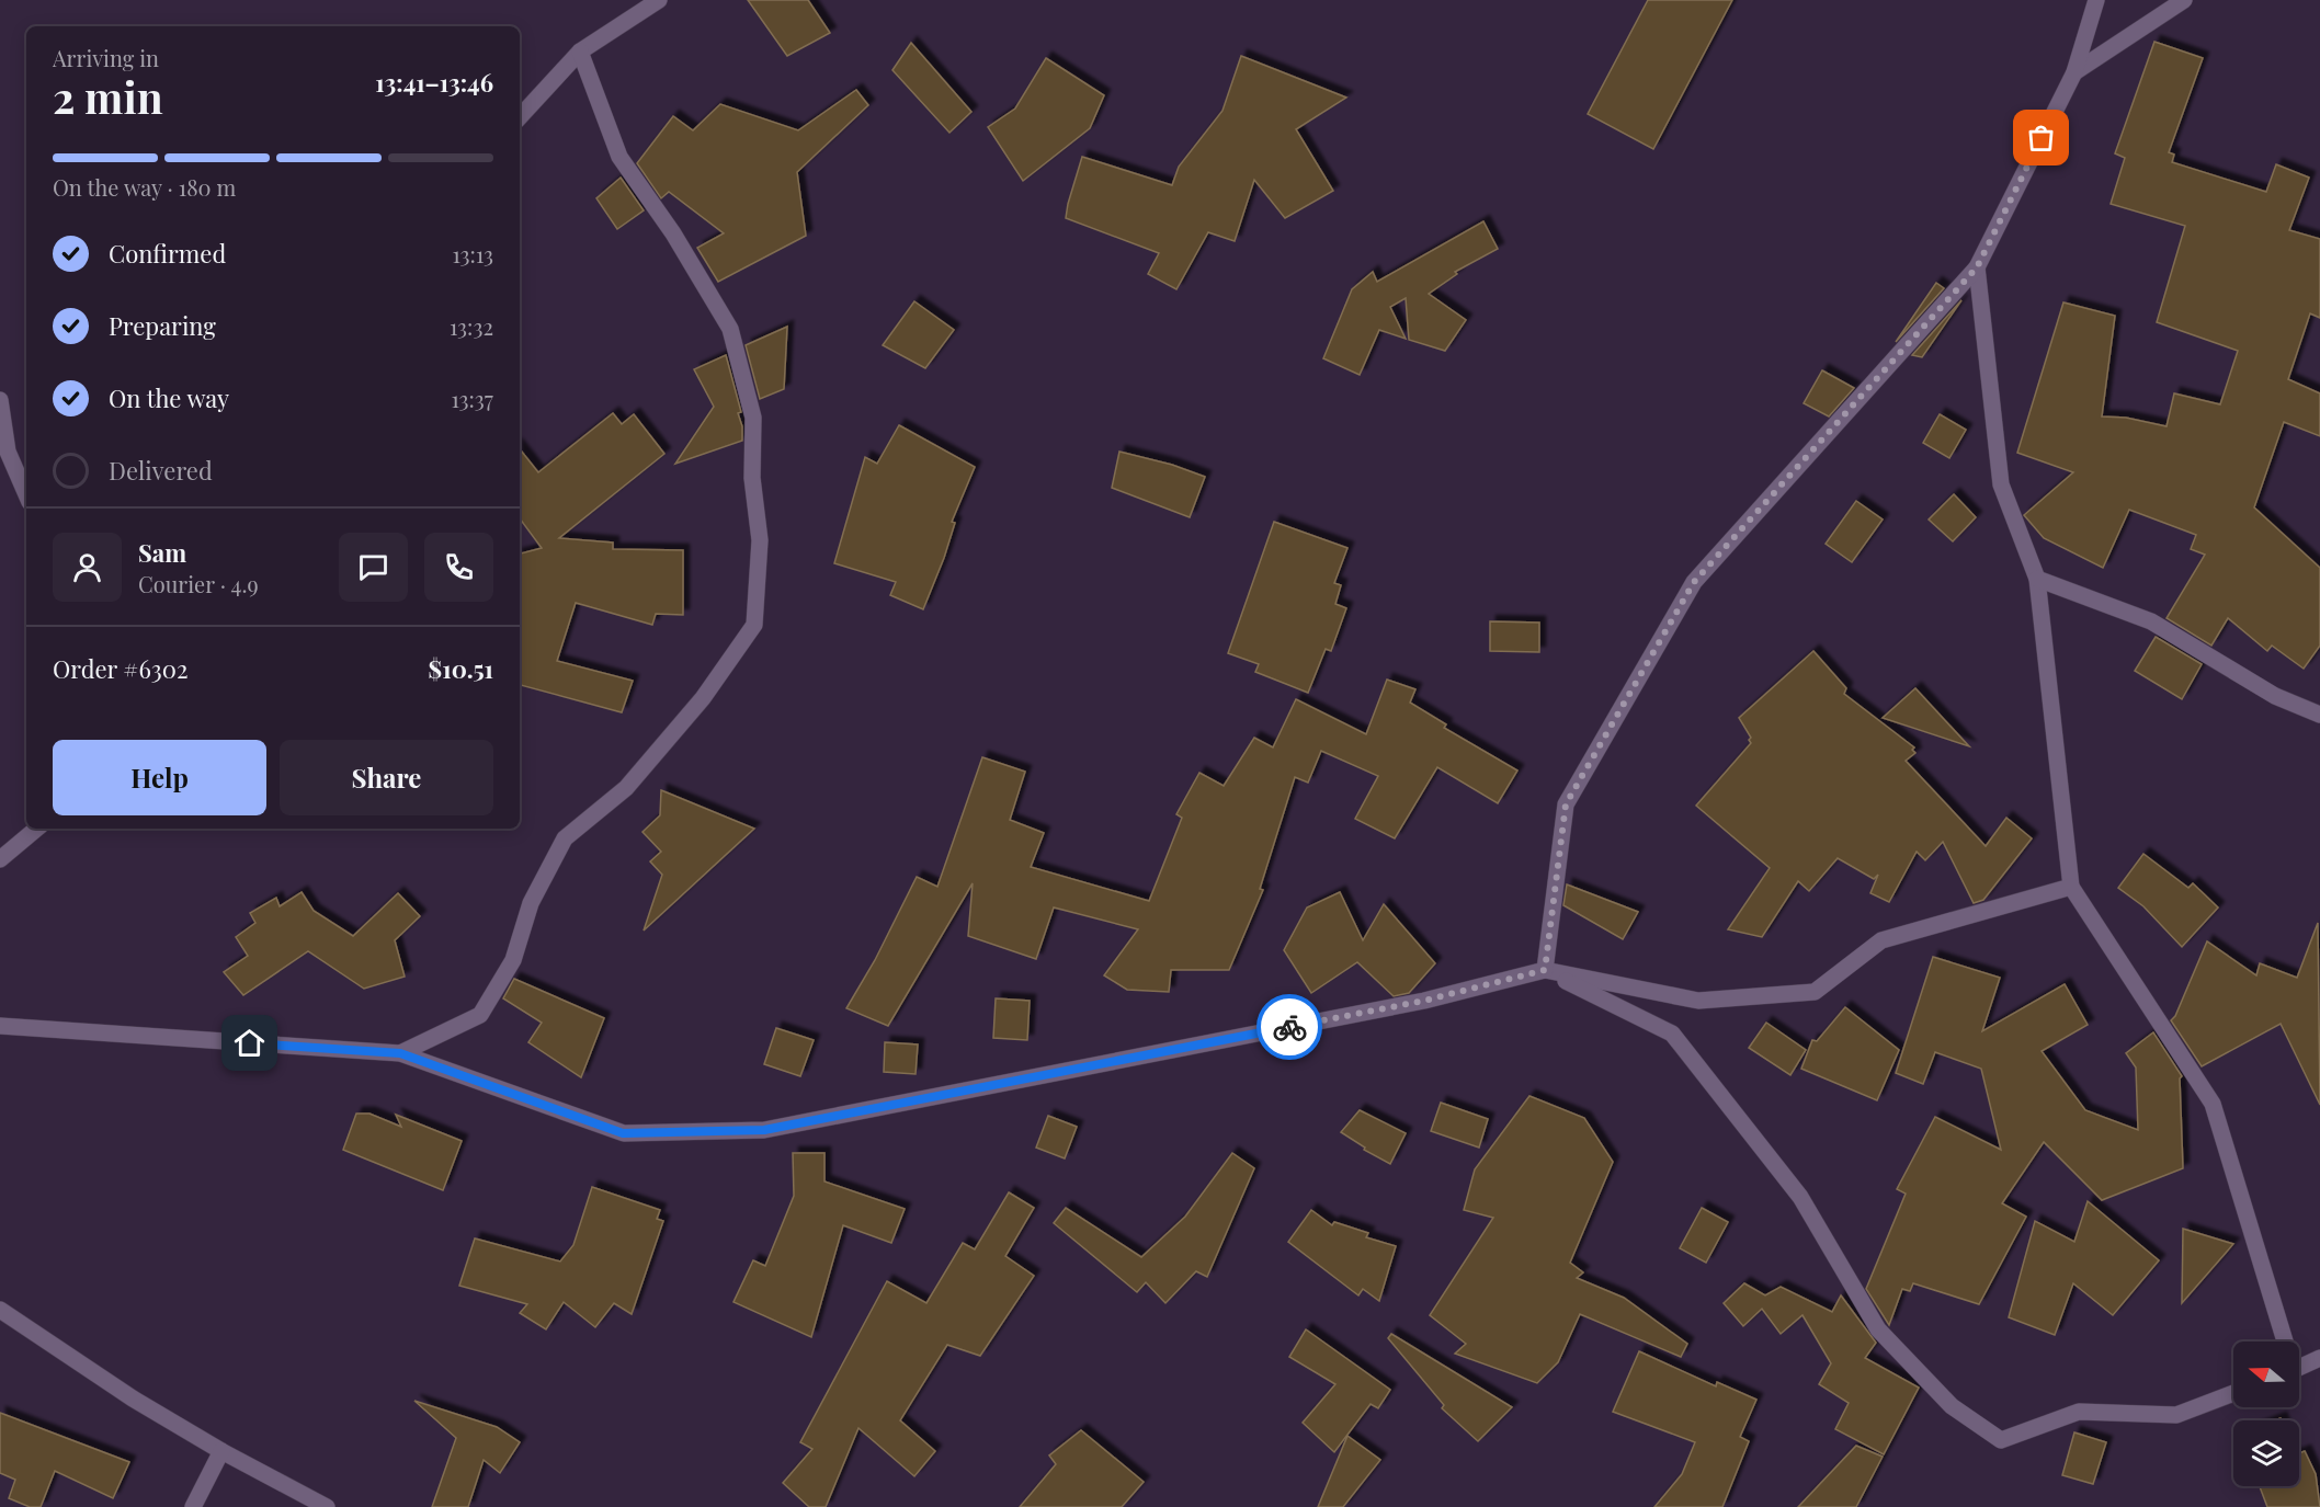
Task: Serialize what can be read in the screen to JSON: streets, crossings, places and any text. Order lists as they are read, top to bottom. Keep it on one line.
{"north":"left","page":{"heading":["2 min","Arriving in","13:41–13:46"],"panel":["Sam","Courier · 4.9","Order #6302","$10.51"],"bar":"On the way · 180 m","list":[["Confirmed","13:13"],["Preparing","13:32"],["On the way","13:37"],"Delivered"],"buttons":["Help","Share"]}}
